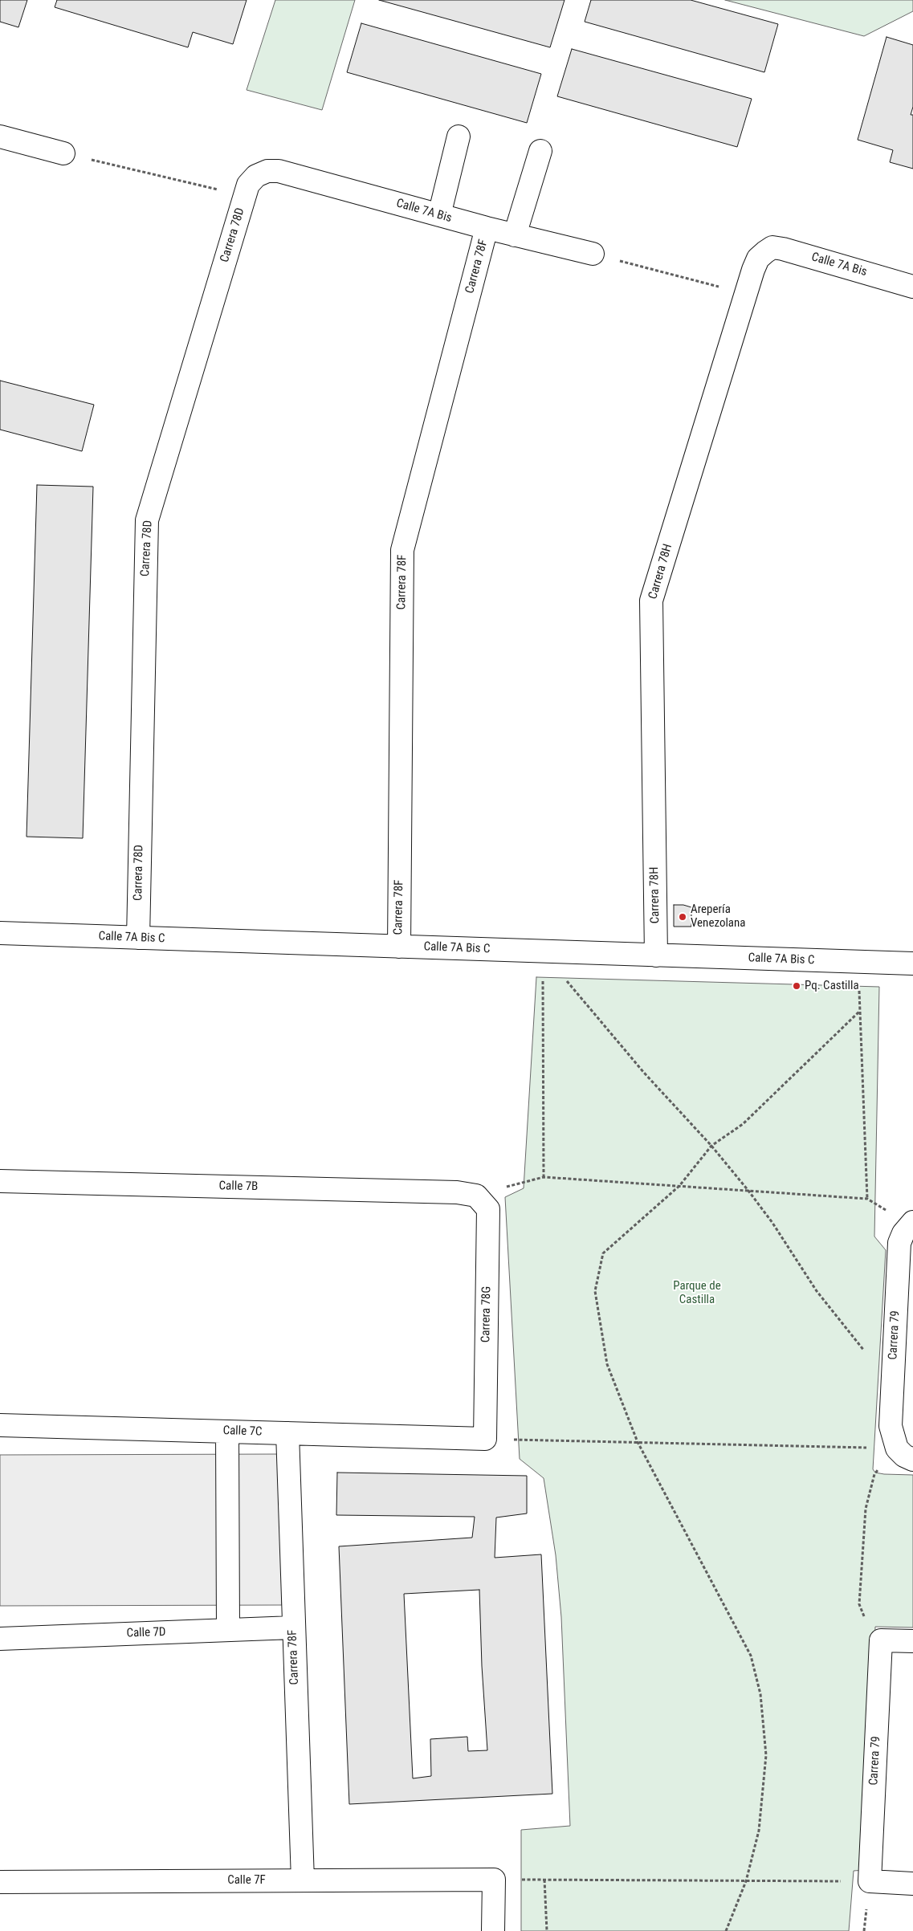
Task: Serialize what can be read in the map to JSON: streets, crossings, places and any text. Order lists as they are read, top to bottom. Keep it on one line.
{"streets":{"street":["Calle 7A Bis","Carrera 78D","Carrera 78F","Carrera 78H","Calle 7A Bis C","Calle 7B","Carrera 78G","Carrera 79","Calle 7C","Calle 7D","Calle 7F"]},"crossings":[["Calle 7A Bis","Carrera 78D"],["Calle 7A Bis","Carrera 78F"],["Calle 7A Bis","Carrera 78H"],["Carrera 78D","Calle 7A Bis C"],["Carrera 78F","Calle 7A Bis C"],["Carrera 78F","Calle 7C"],["Carrera 78F","Calle 7D"],["Carrera 78F","Calle 7F"],["Carrera 78H","Calle 7A Bis C"],["Calle 7B","Carrera 78G"],["Carrera 78G","Calle 7C"]],"parks":["Parque de Castilla"],"places":["Arepería Venezolana","Pq. Castilla"]}
